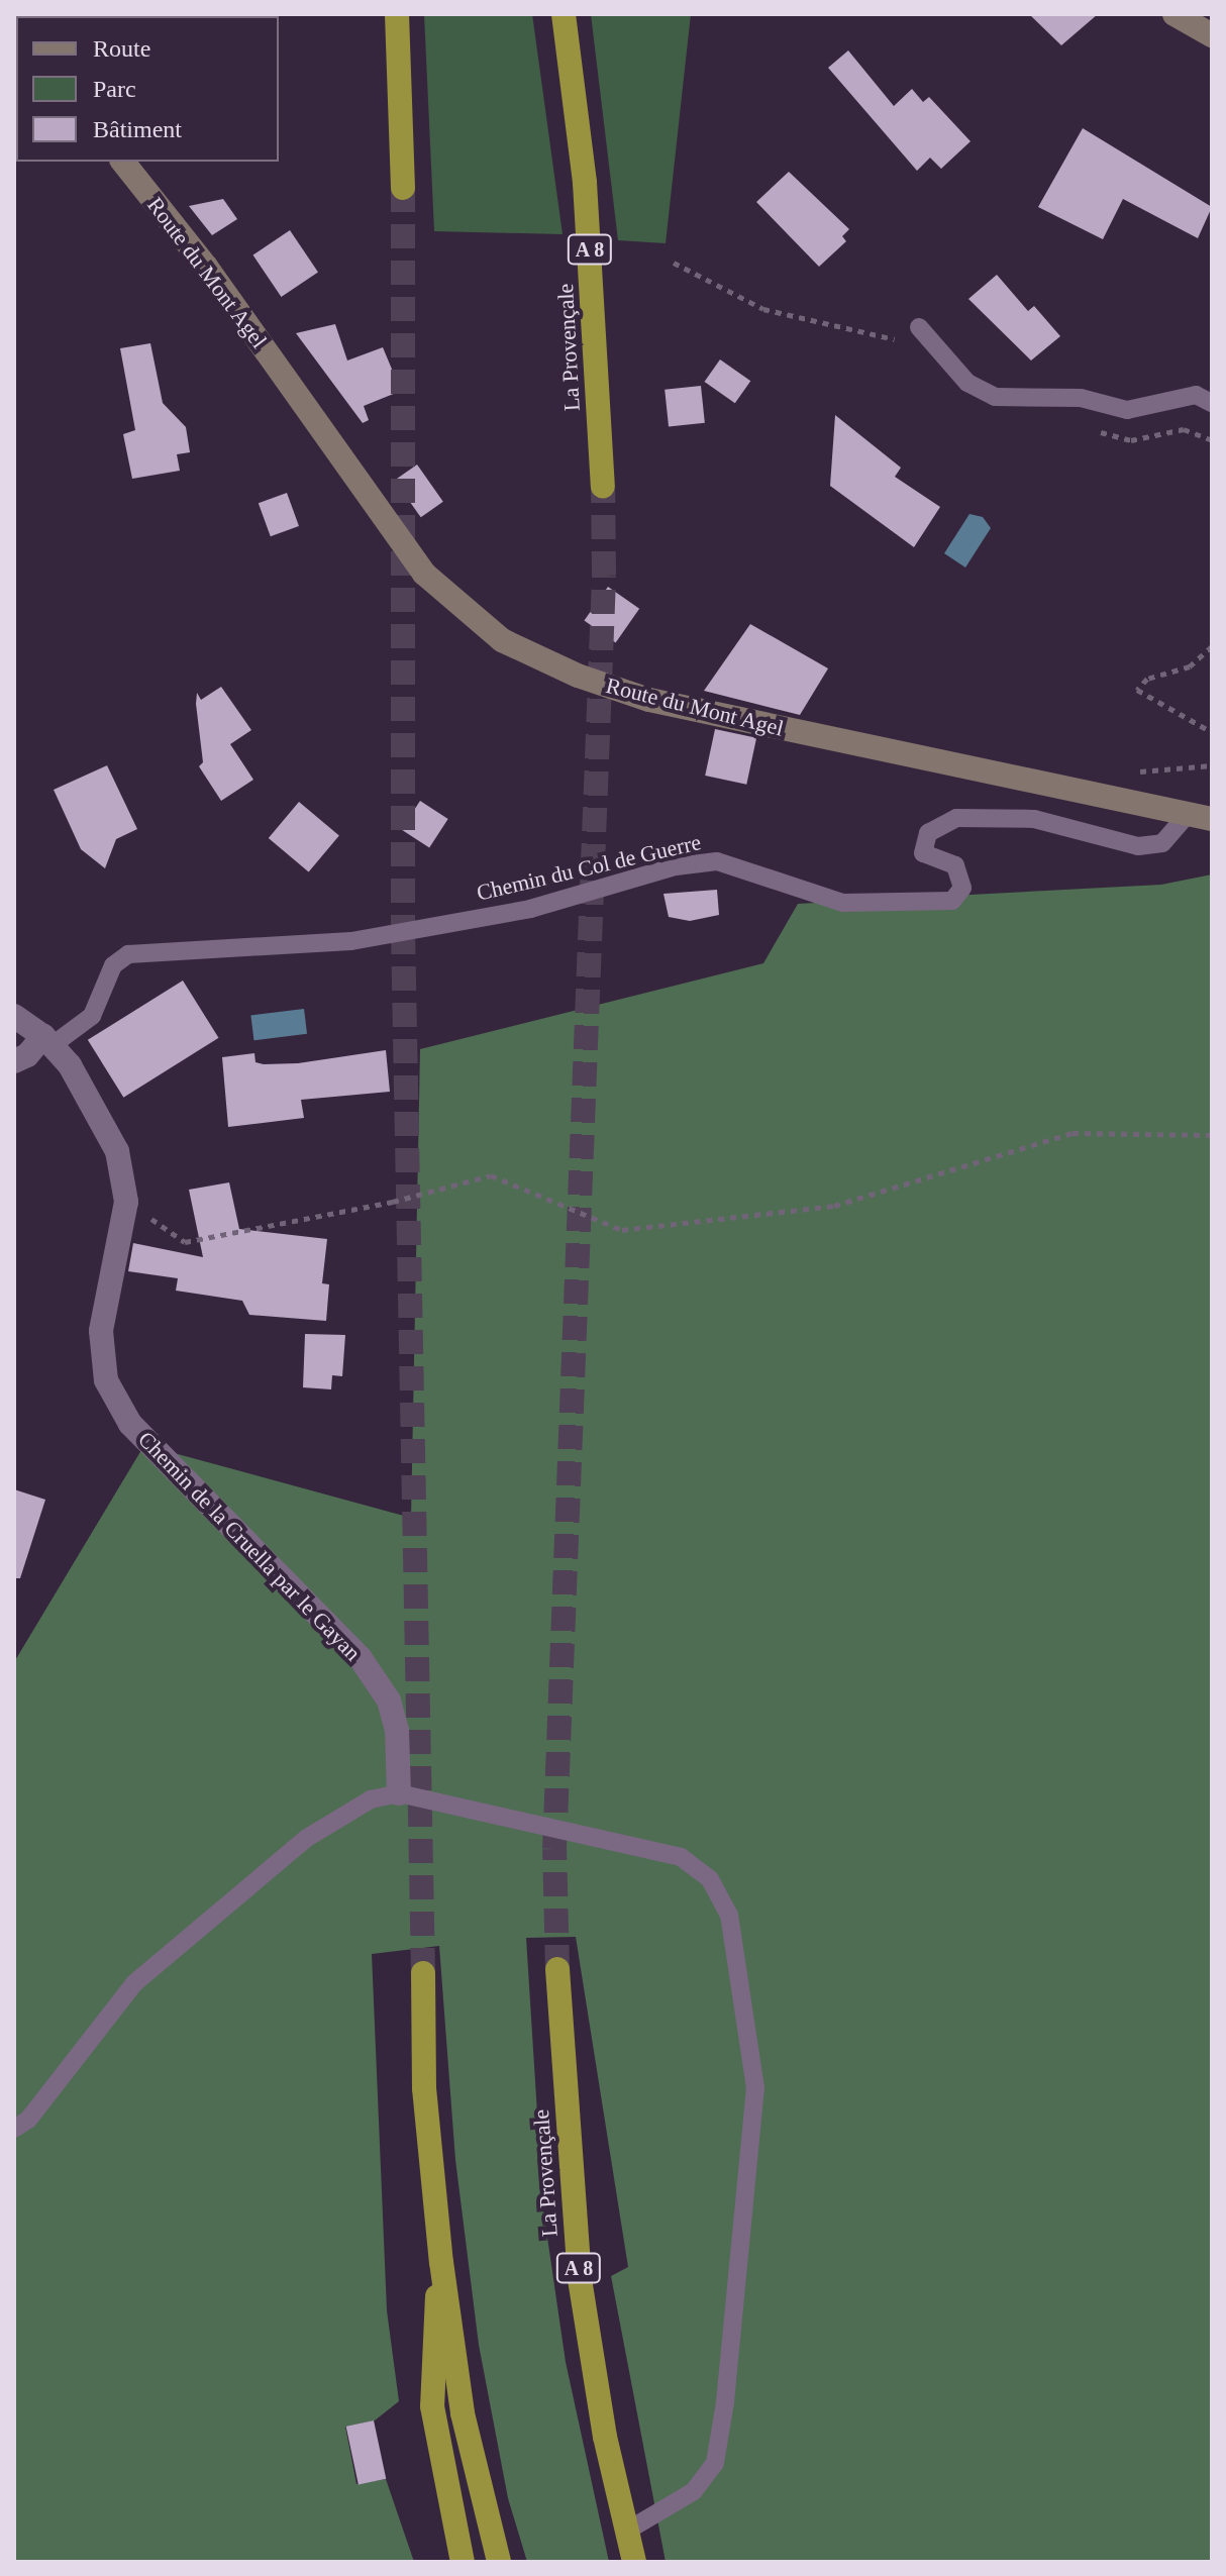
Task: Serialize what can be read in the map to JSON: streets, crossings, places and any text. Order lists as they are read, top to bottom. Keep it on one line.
{"streets":{"highway":["A 8","La Provençale"],"street":["Route du Mont Agel","Chemin de la Cruella par le Gayan"],"lane":["Chemin du Col de Guerre"]},"crossings":[["Route du Mont Agel","Chemin du Col de Guerre"],["Chemin du Col de Guerre","Chemin de la Cruella par le Gayan"]],"legend":["Route","Parc","Bâtiment"]}
